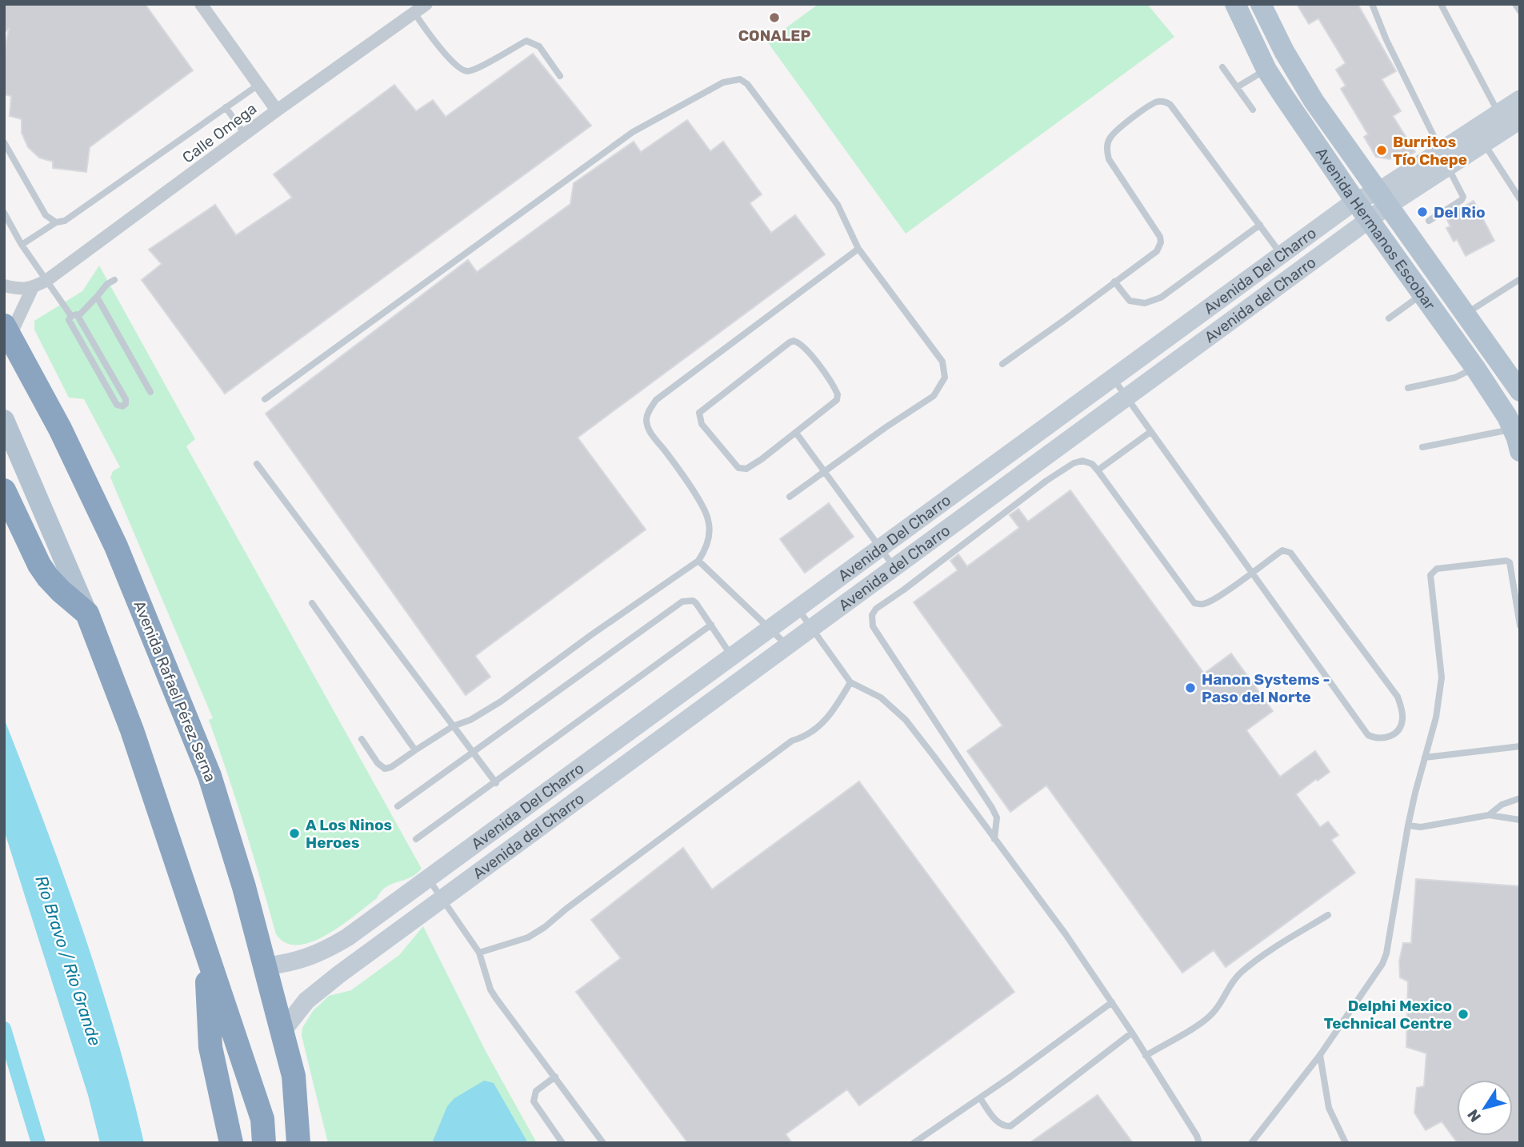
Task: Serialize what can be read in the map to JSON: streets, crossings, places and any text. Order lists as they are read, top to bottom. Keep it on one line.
{"streets":{"highway":["Avenida Rafael Pérez Serna"],"main road":["Avenida Hermanos Escobar"],"street":["Calle Omega","Avenida Del Charro","Avenida del Charro"]},"crossings":[["Avenida Hermanos Escobar","Avenida Del Charro"],["Avenida Hermanos Escobar","Avenida del Charro"],["Avenida Del Charro","Avenida del Charro"],["Avenida Del Charro","Avenida Rafael Pérez Serna"],["Avenida del Charro","Avenida Rafael Pérez Serna"]],"water":["Río Bravo / Rio Grande"],"places":["CONALEP","Burritos Tío Chepe","Del Rio","Hanon Systems - Paso del Norte","A Los Ninos Heroes","Delphi Mexico Technical Centre"],"north":"bottom left"}
